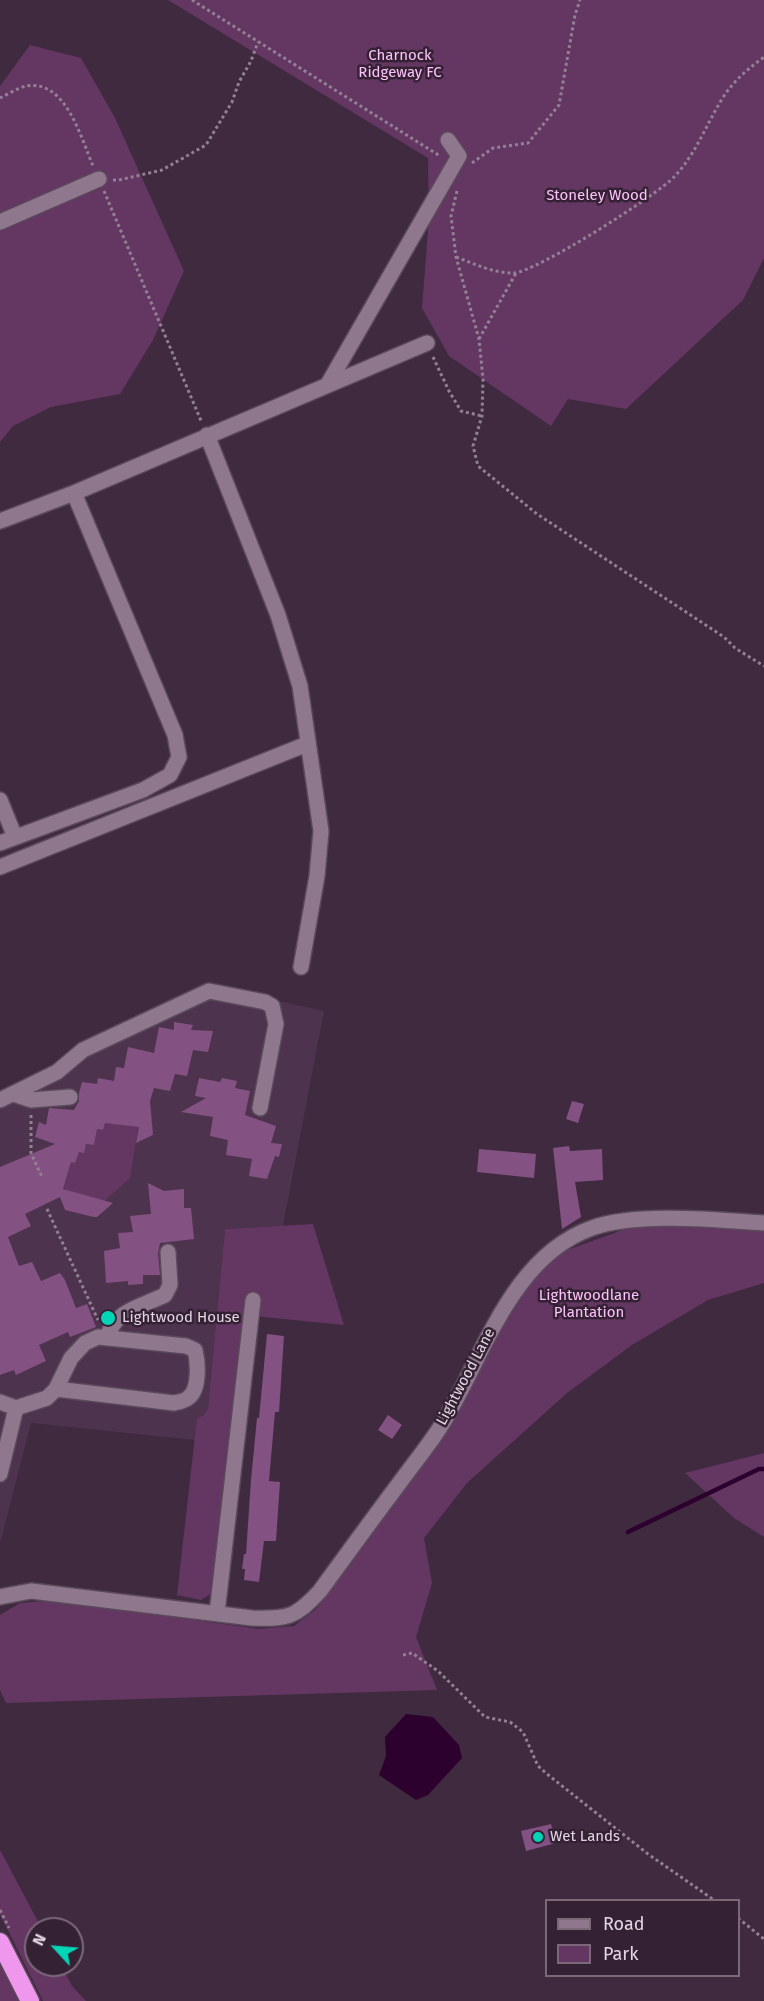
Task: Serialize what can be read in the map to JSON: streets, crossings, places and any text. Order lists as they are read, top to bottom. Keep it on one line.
{"streets":{"street":["Lightwood Lane"]},"parks":["Charnock Ridgeway FC","Stoneley Wood","Lightwoodlane Plantation"],"places":["Lightwood House","Wet Lands"],"legend":["Road","Park"],"north":"top left"}
